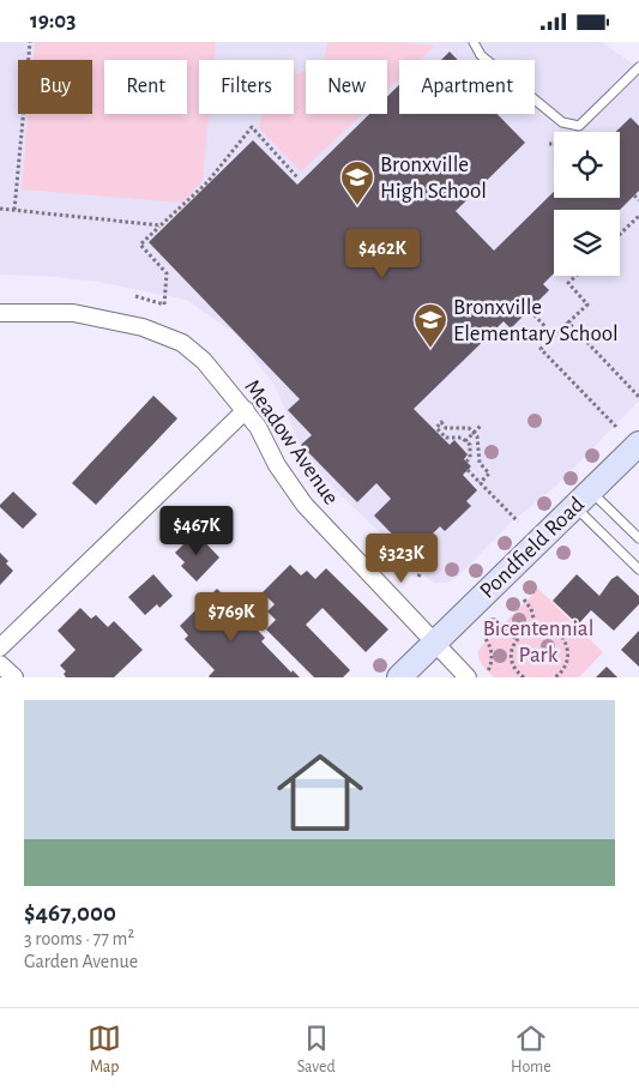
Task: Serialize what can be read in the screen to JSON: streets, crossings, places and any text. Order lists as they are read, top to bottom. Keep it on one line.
{"streets":{"street":["Meadow Avenue","Pondfield Road"]},"crossings":[["Meadow Avenue","Pondfield Road"]],"parks":["Bicentennial Park"],"places":{"school or university":["Bronxville High School","Bronxville Elementary School"]},"page":{"status":"19:03","chip":["Buy","Rent","Filters","New","Apartment"],"price":["$462K","$467K","$323K","$769K"],"list":[{"name":"$467,000","note":"3 rooms · 77 m² · Garden Avenue"}],"tabs":["Map","Saved","Home"]}}
